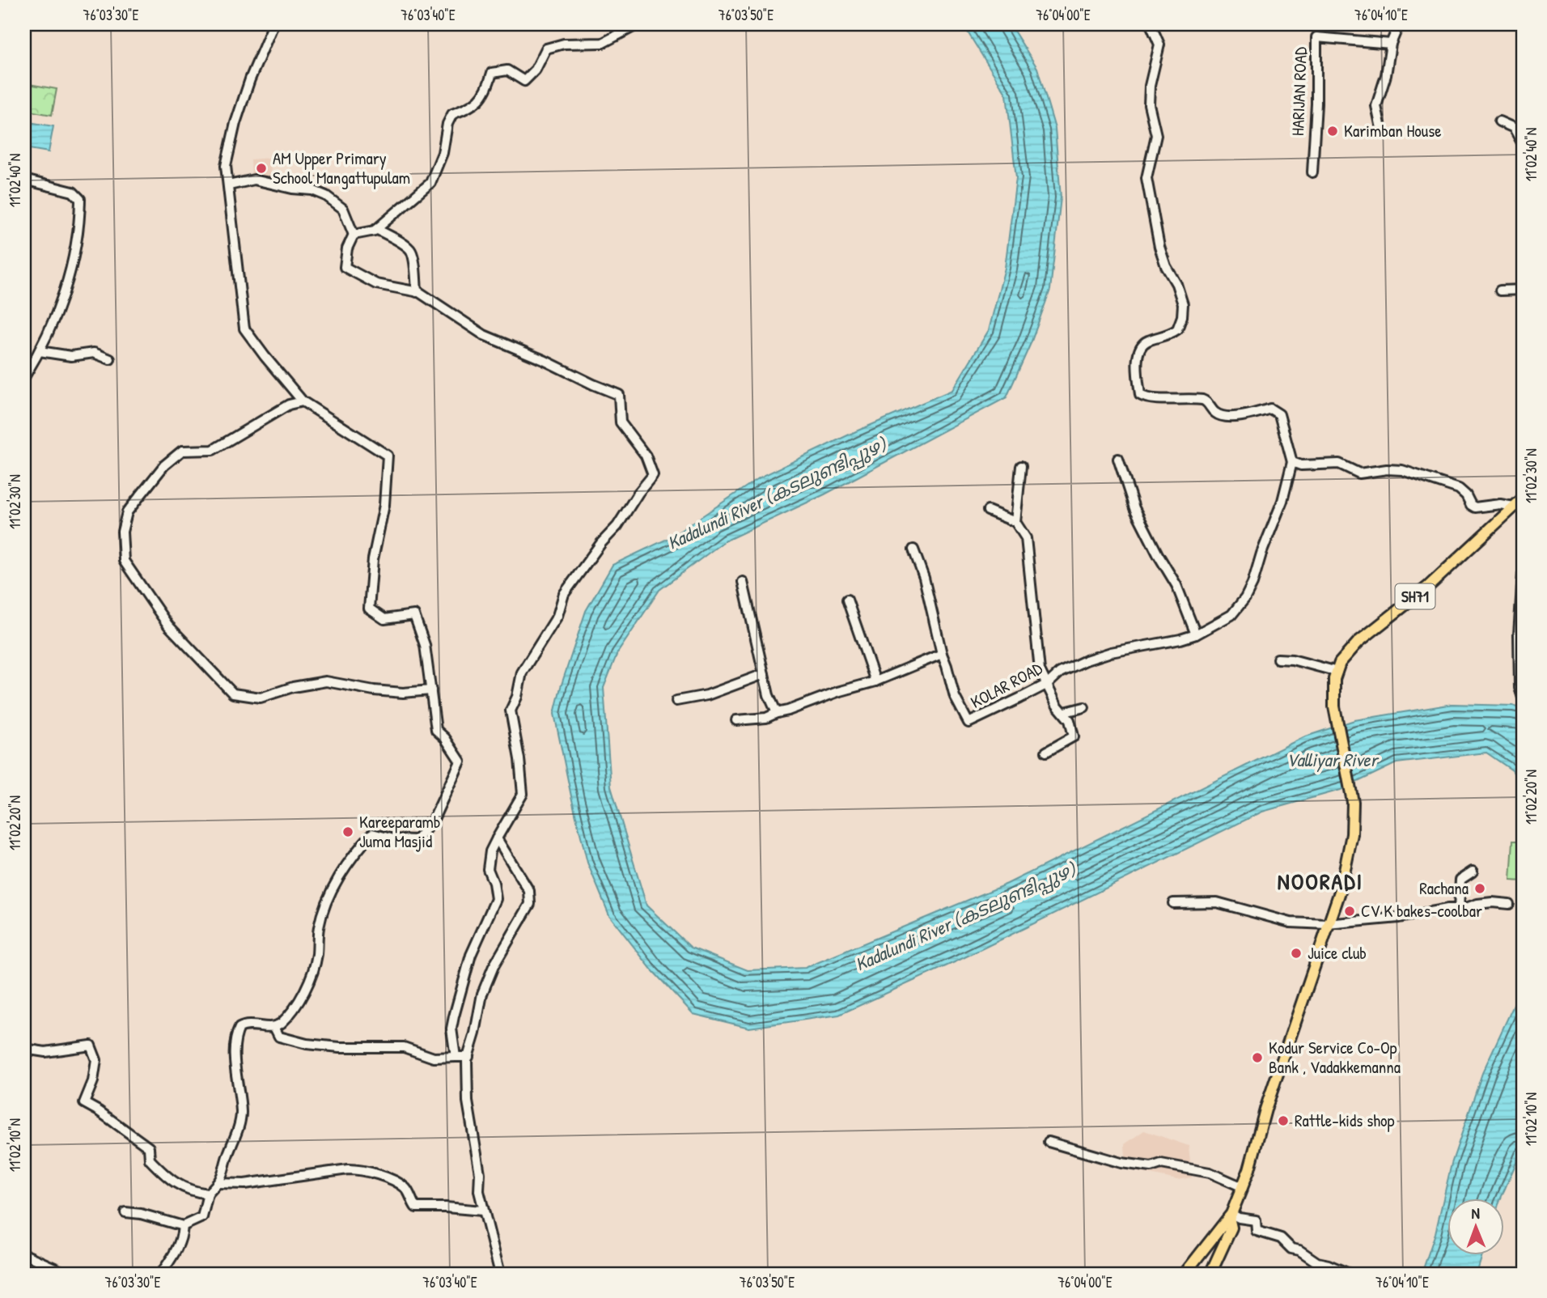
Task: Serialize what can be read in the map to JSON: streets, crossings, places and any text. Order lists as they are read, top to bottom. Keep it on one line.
{"streets":{"main road":["SH71"],"street":["HARIJAN ROAD","KOLAR ROAD"]},"districts":["NOORADI"],"water":["Kadalundi River (കടലുണ്ടിപ്പുഴ)","Valliyar River"],"places":["Karimban House","AM Upper Primary School Mangattupulam","Kareeparamb Juma Masjid","Rachana","CV K bakes-coolbar","Juice club","Kodur Service Co-Op Bank , Vadakkemanna","Rattle-kids shop"],"north":"top","coordinates":["76°03'30\"E","76°03'40\"E","76°03'50\"E","76°04'00\"E","76°04'10\"E","11°02'40\"N","11°02'30\"N","11°02'20\"N","11°02'10\"N"]}
